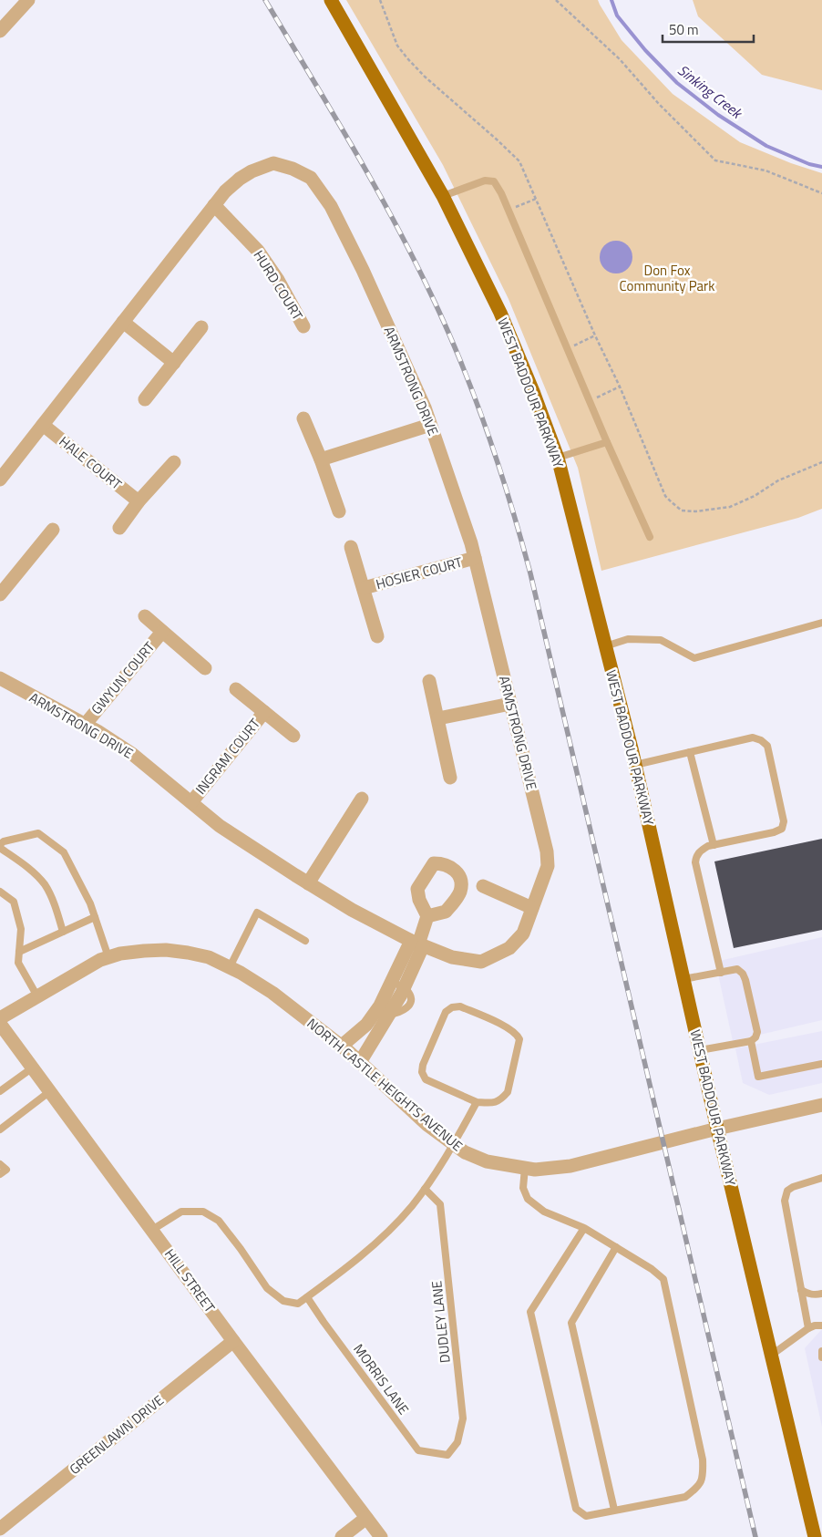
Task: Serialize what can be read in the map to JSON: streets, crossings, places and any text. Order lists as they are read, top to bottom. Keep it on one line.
{"streets":{"main road":["WEST BADDOUR PARKWAY"],"street":["HURD COURT","ARMSTRONG DRIVE","HALE COURT","HOSIER COURT","GWYUN COURT","INGRAM COURT","NORTH CASTLE HEIGHTS AVENUE","HILL STREET","GREENLAWN DRIVE"],"lane":["DUDLEY LANE","MORRIS LANE"]},"crossings":[["HURD COURT","ARMSTRONG DRIVE"],["ARMSTRONG DRIVE","HALE COURT"],["ARMSTRONG DRIVE","HOSIER COURT"],["ARMSTRONG DRIVE","GWYUN COURT"],["ARMSTRONG DRIVE","INGRAM COURT"],["WEST BADDOUR PARKWAY","NORTH CASTLE HEIGHTS AVENUE"],["HILL STREET","GREENLAWN DRIVE"],["DUDLEY LANE","MORRIS LANE"]],"water":["Sinking Creek"],"parks":["Don Fox Community Park"],"scale_bar":"50 m"}
